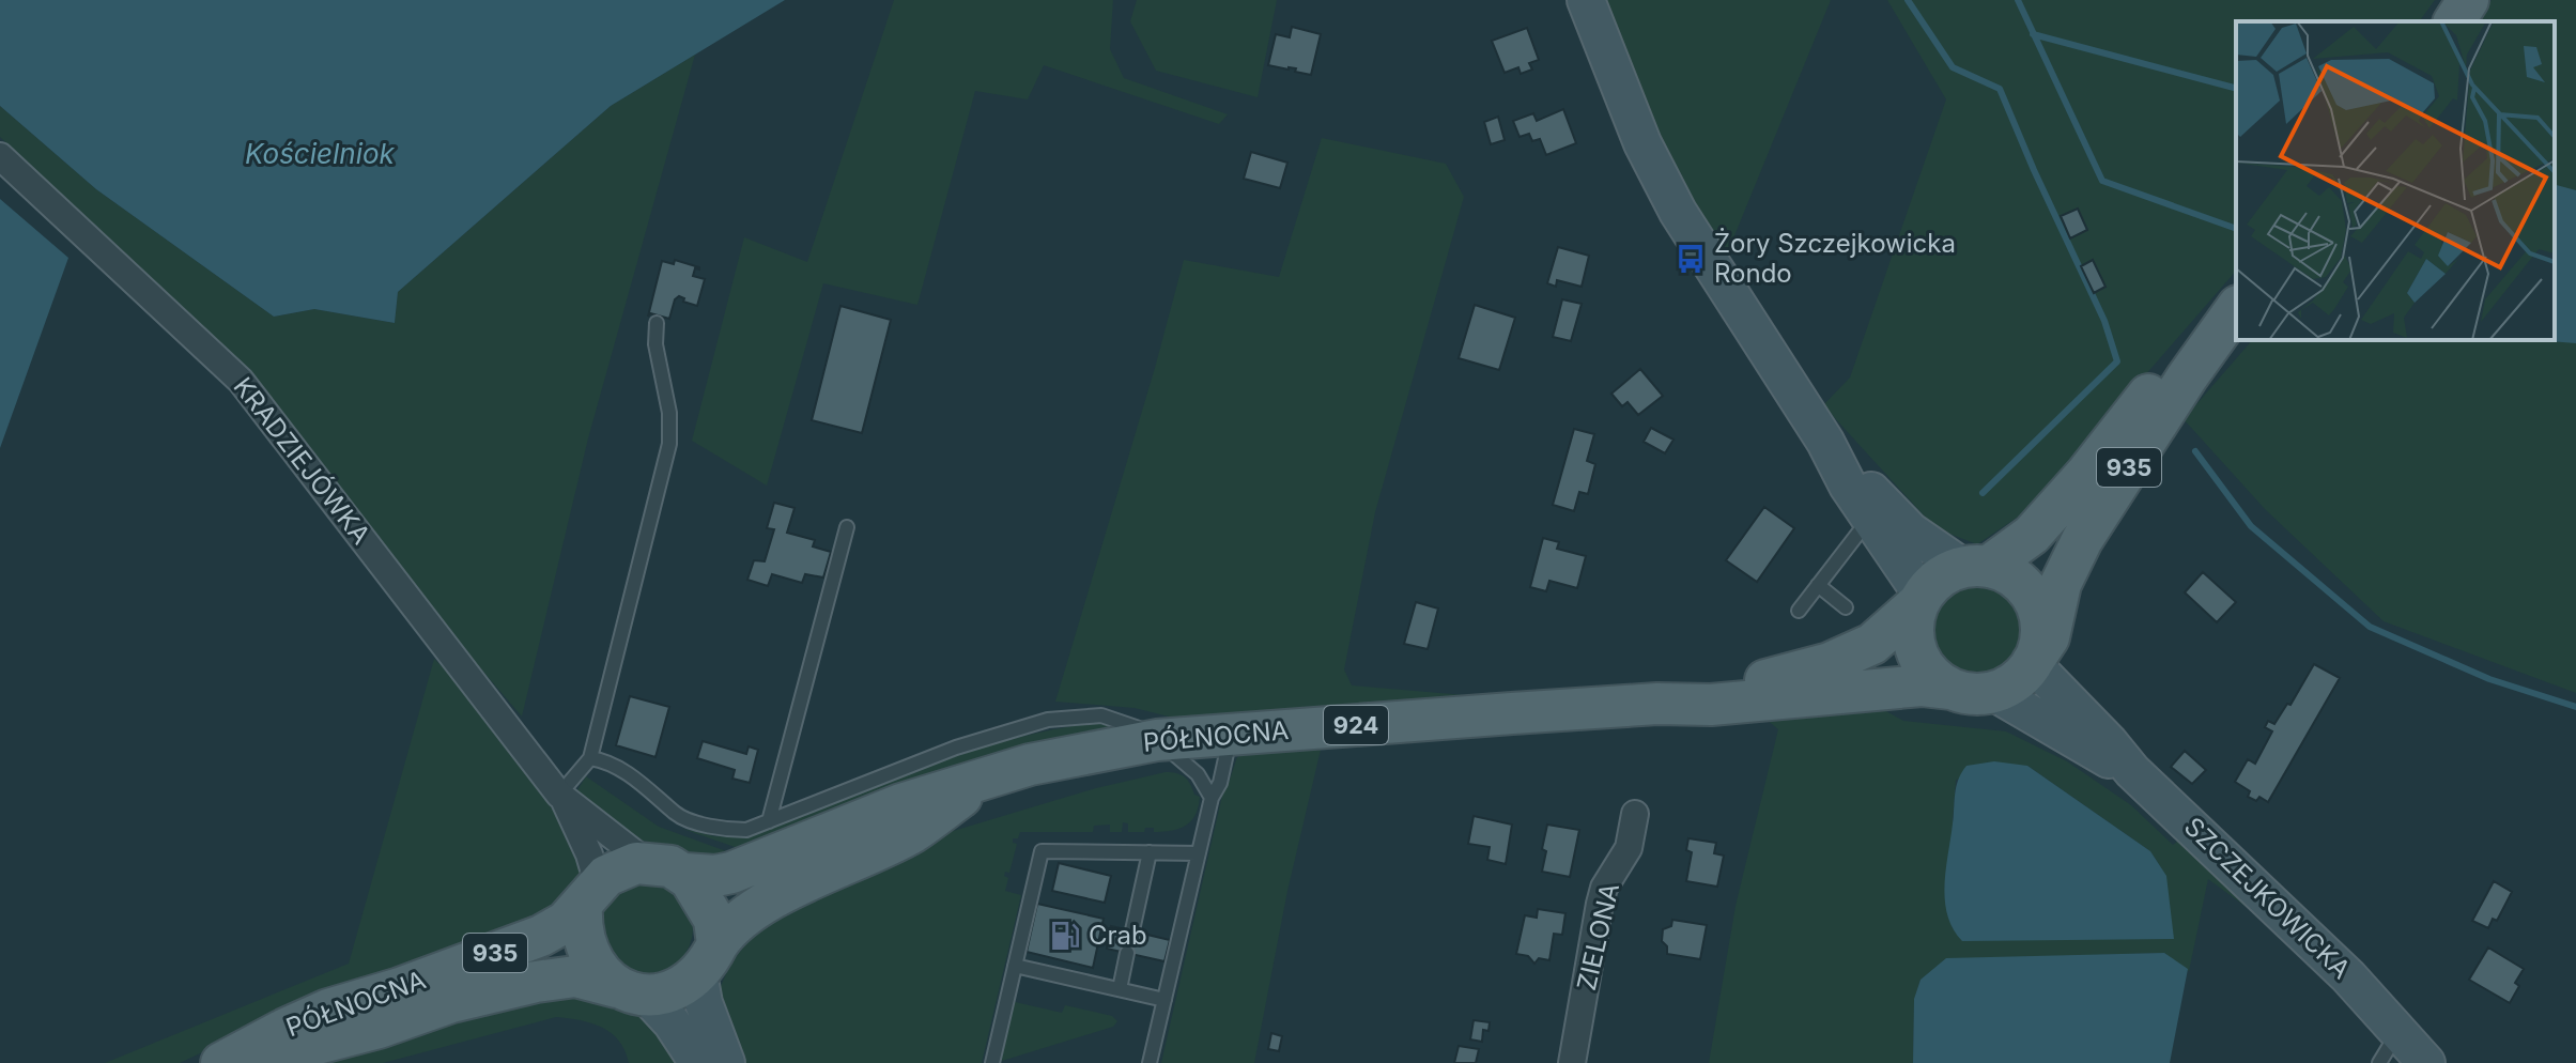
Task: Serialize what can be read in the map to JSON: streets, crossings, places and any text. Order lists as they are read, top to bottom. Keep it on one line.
{"streets":{"main road":["935","924","PÓŁNOCNA","SZCZEJKOWICKA"],"street":["KRADZIEJÓWKA","ZIELONA"]},"crossings":[["KRADZIEJÓWKA","924"],["KRADZIEJÓWKA","PÓŁNOCNA"],["935","924"],["935","PÓŁNOCNA"],["935","SZCZEJKOWICKA"],["924","PÓŁNOCNA"],["924","SZCZEJKOWICKA"],["PÓŁNOCNA","SZCZEJKOWICKA"]],"water":["Kościelniok"],"places":{"bus stop":["Żory Szczejkowicka Rondo"],"fuel station":["Crab"]}}
